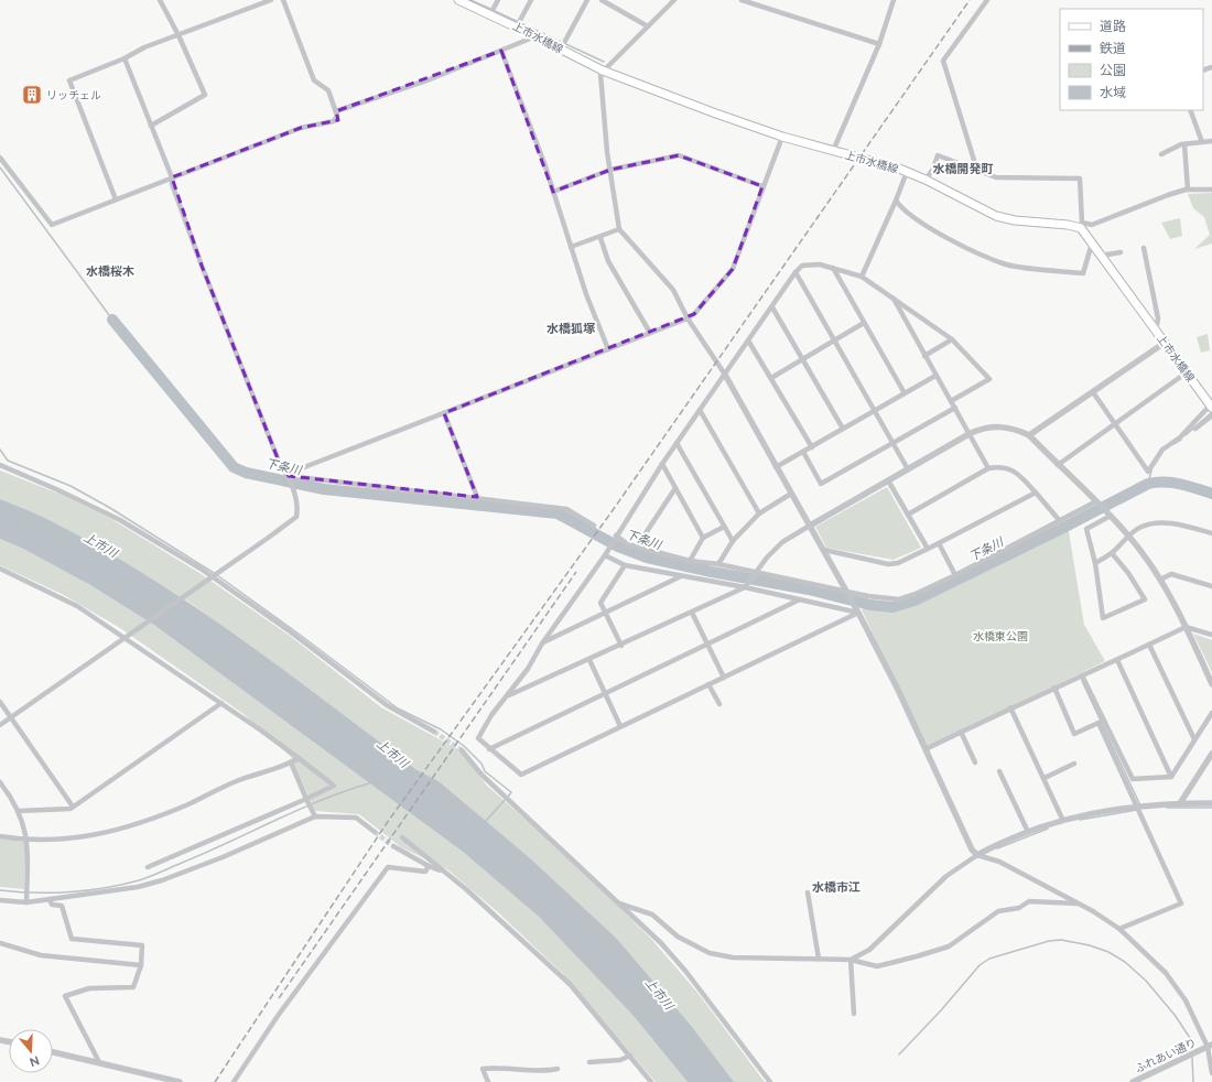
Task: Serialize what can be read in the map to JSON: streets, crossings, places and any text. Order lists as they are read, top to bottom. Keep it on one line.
{"streets":{"main road":["上市水橋線"],"street":["ふれあい通り"]},"districts":["水橋開発町","水橋桜木","水橋狐塚","水橋市江"],"water":["下条川","上市川"],"parks":["水橋東公園"],"places":{"building":["リッチェル"]},"legend":["道路","鉄道","公園","水域"],"north":"bottom"}
